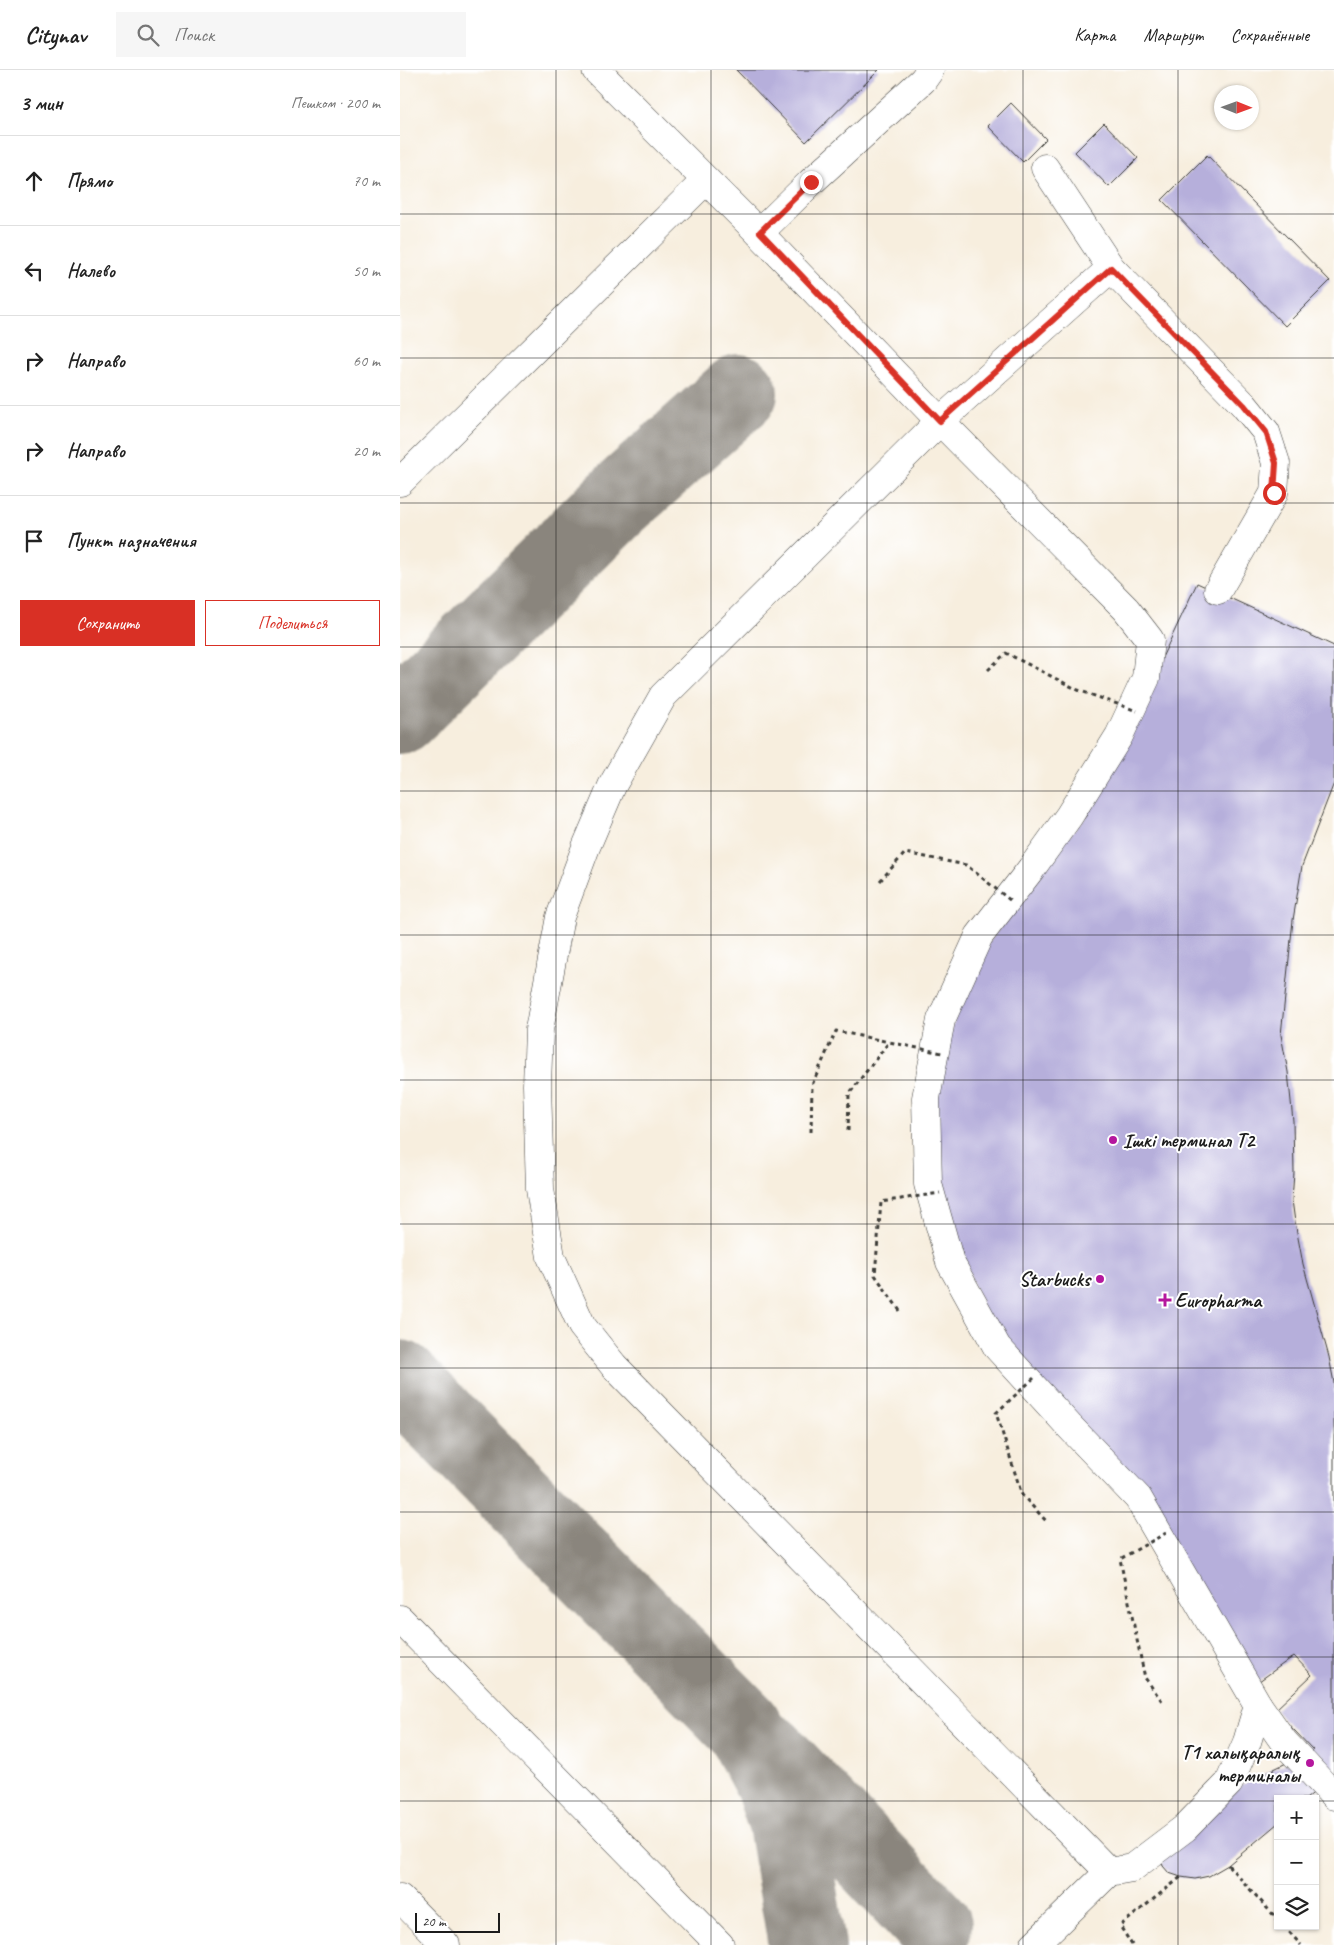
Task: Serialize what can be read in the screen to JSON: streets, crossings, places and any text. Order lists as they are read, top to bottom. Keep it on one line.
{"places":{"other":["Ішкі терминал T2","Starbucks","T1 халықаралық терминалы"],"health":["Europharma"]},"scale_bar":"20 m","north":"right","page":{"header":"Citynav","search":"Поиск","nav":["Карта","Маршрут","Сохранённые"],"heading":["3 мин","Пешком · 200 m"],"list":[["Прямо","70 m"],["Налево","50 m"],["Направо","60 m"],["Направо","20 m"],"Пункт назначения"],"buttons":["Сохранить","Поделиться"],"map_buttons":["+","−"],"scale":"20 m"}}
